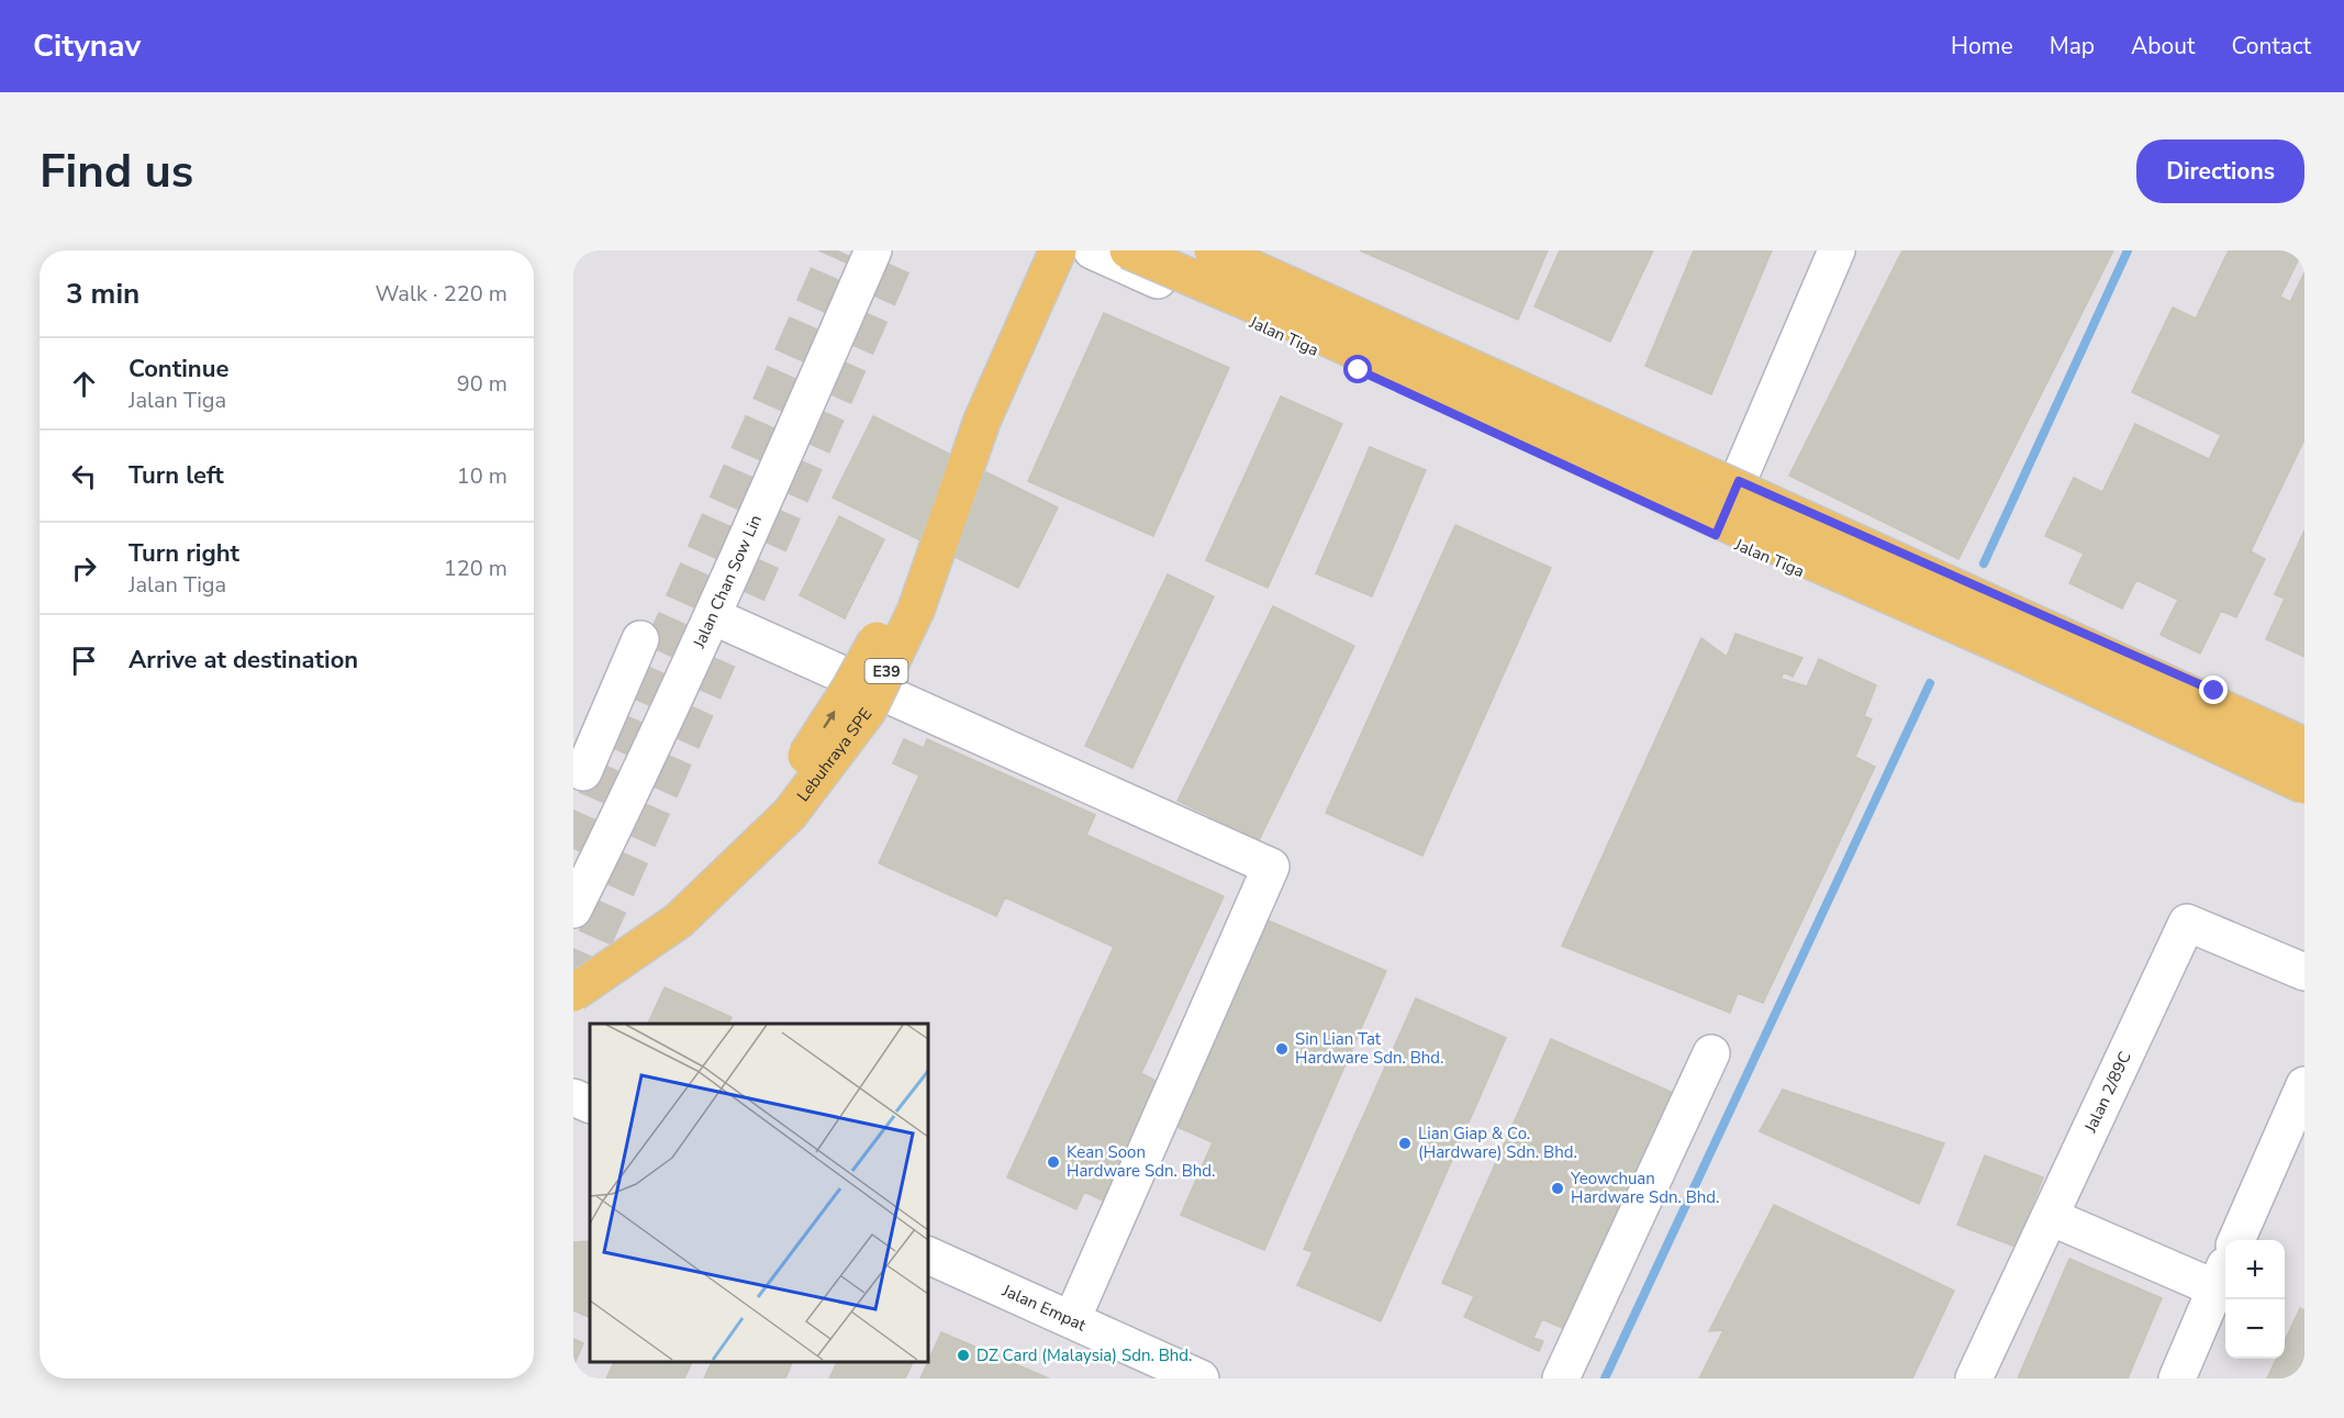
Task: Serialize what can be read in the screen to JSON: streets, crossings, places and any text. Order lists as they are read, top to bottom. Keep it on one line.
{"streets":{"highway":["E39","Lebuhraya SPE"],"street":["Jalan Tiga","Jalan Chan Sow Lin","Jalan 2/89C","Jalan Empat"]},"places":["Sin Lian Tat Hardware Sdn. Bhd.","Lian Giap & Co. (Hardware) Sdn. Bhd.","Kean Soon Hardware Sdn. Bhd.","Yeowchuan Hardware Sdn. Bhd.","DZ Card (Malaysia) Sdn. Bhd."],"page":{"header":"Citynav","nav":["Home","Map","About","Contact"],"buttons":"Directions","title":"Find us","heading":["3 min","Walk · 220 m"],"list":[["Continue","Jalan Tiga","90 m"],["Turn left","10 m"],["Turn right","Jalan Tiga","120 m"],"Arrive at destination"],"map_buttons":["+","−"]}}
